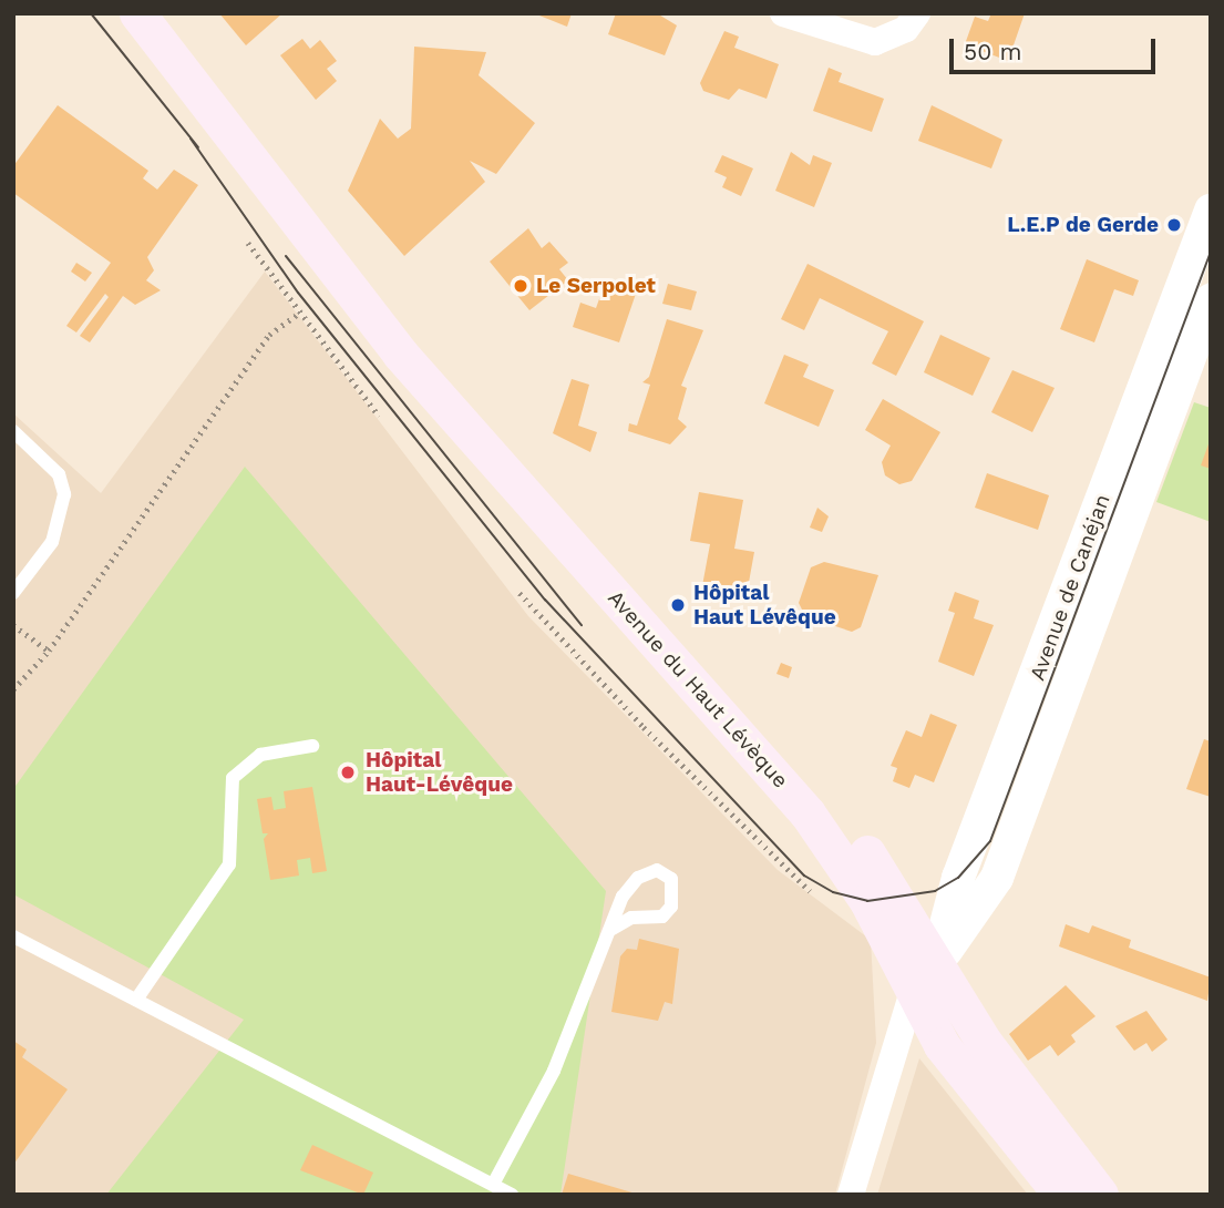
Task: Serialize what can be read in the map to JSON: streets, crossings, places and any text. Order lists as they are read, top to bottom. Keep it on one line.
{"streets":{"main road":["Avenue du Haut Lévèque"],"street":["Avenue de Canéjan"]},"crossings":[["Avenue de Canéjan","Avenue du Haut Lévèque"]],"places":["L.E.P de Gerde","Le Serpolet","Hôpital Haut Lévêque","Hôpital Haut-Lévêque"],"scale_bar":"50 m"}
